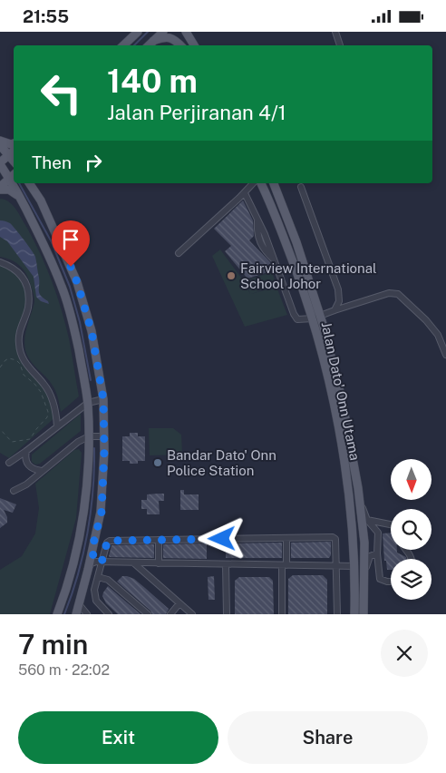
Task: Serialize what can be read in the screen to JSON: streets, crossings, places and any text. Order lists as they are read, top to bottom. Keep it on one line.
{"streets":{"main road":["Jalan Dato' Onn Utama"]},"places":["Fairview International School Johor","Bandar Dato' Onn Police Station"],"north":"bottom","page":{"status":"21:55","turn":["140 m","Jalan Perjiranan 4/1"],"then":"Then","heading":["7 min","560 m · 22:02"],"buttons":["Exit","Share"]}}
